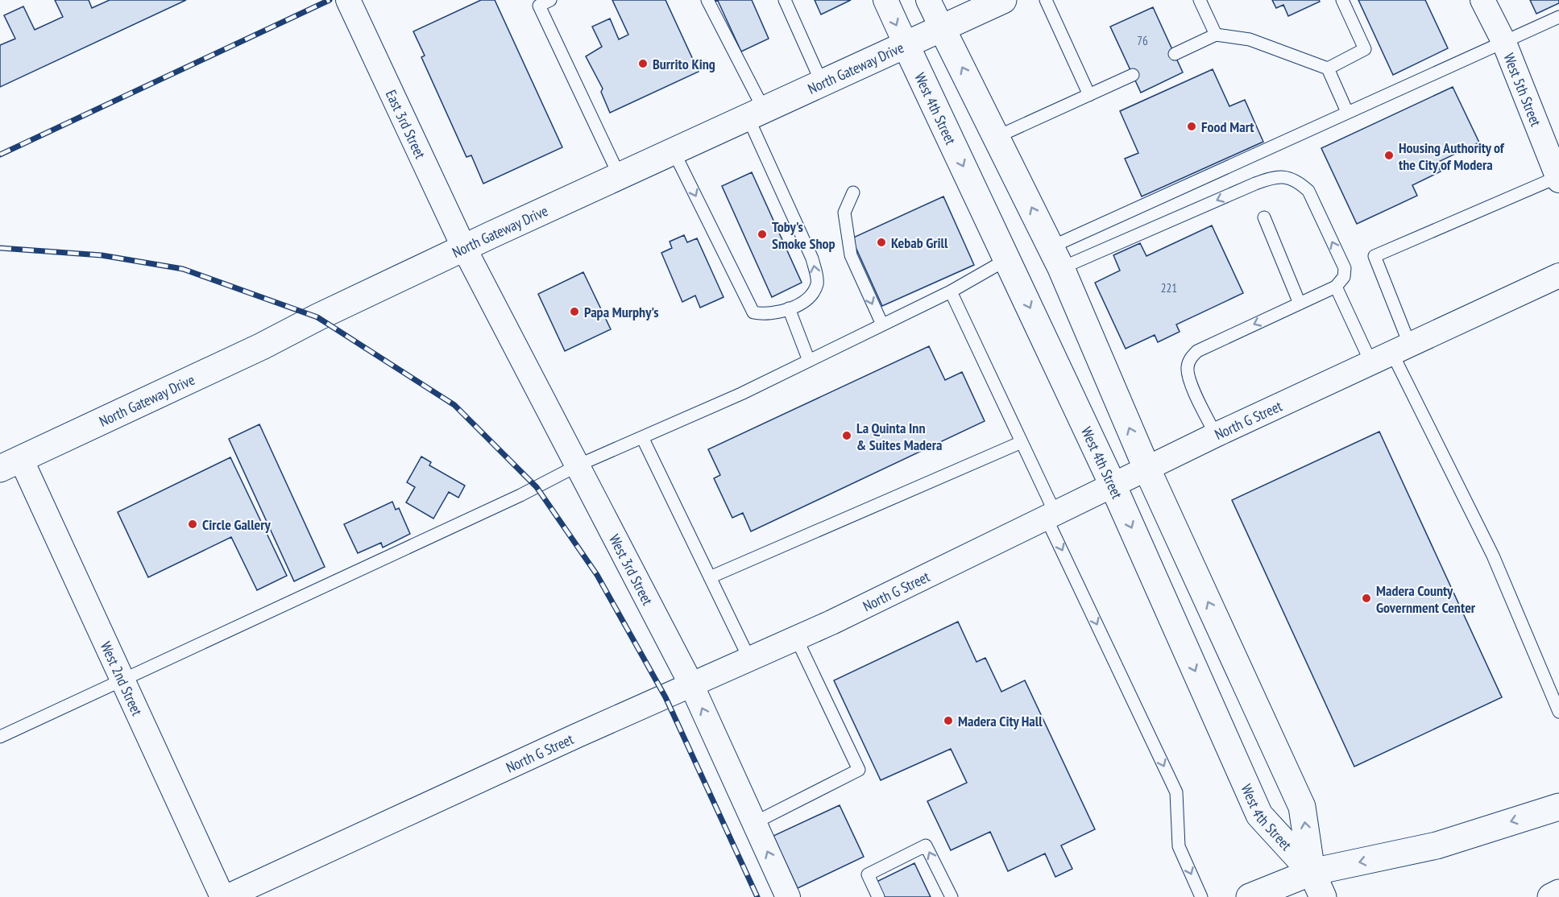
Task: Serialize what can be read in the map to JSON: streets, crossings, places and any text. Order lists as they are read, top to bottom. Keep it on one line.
{"streets":{"main road":["North Gateway Drive","West 4th Street"],"street":["West 5th Street","East 3rd Street","North G Street","West 3rd Street","West 2nd Street"]},"crossings":[["North Gateway Drive","West 4th Street"],["North Gateway Drive","East 3rd Street"],["North Gateway Drive","West 3rd Street"],["North Gateway Drive","West 2nd Street"],["West 4th Street","North G Street"],["East 3rd Street","West 3rd Street"],["North G Street","West 3rd Street"]],"places":["Burrito King","Food Mart","Housing Authority of the City of Modera","Toby's Smoke Shop","Kebab Grill","Papa Murphy's","La Quinta Inn & Suites Madera","Circle Gallery","Madera County Government Center","Madera City Hall"],"house_numbers":["76","221"]}
